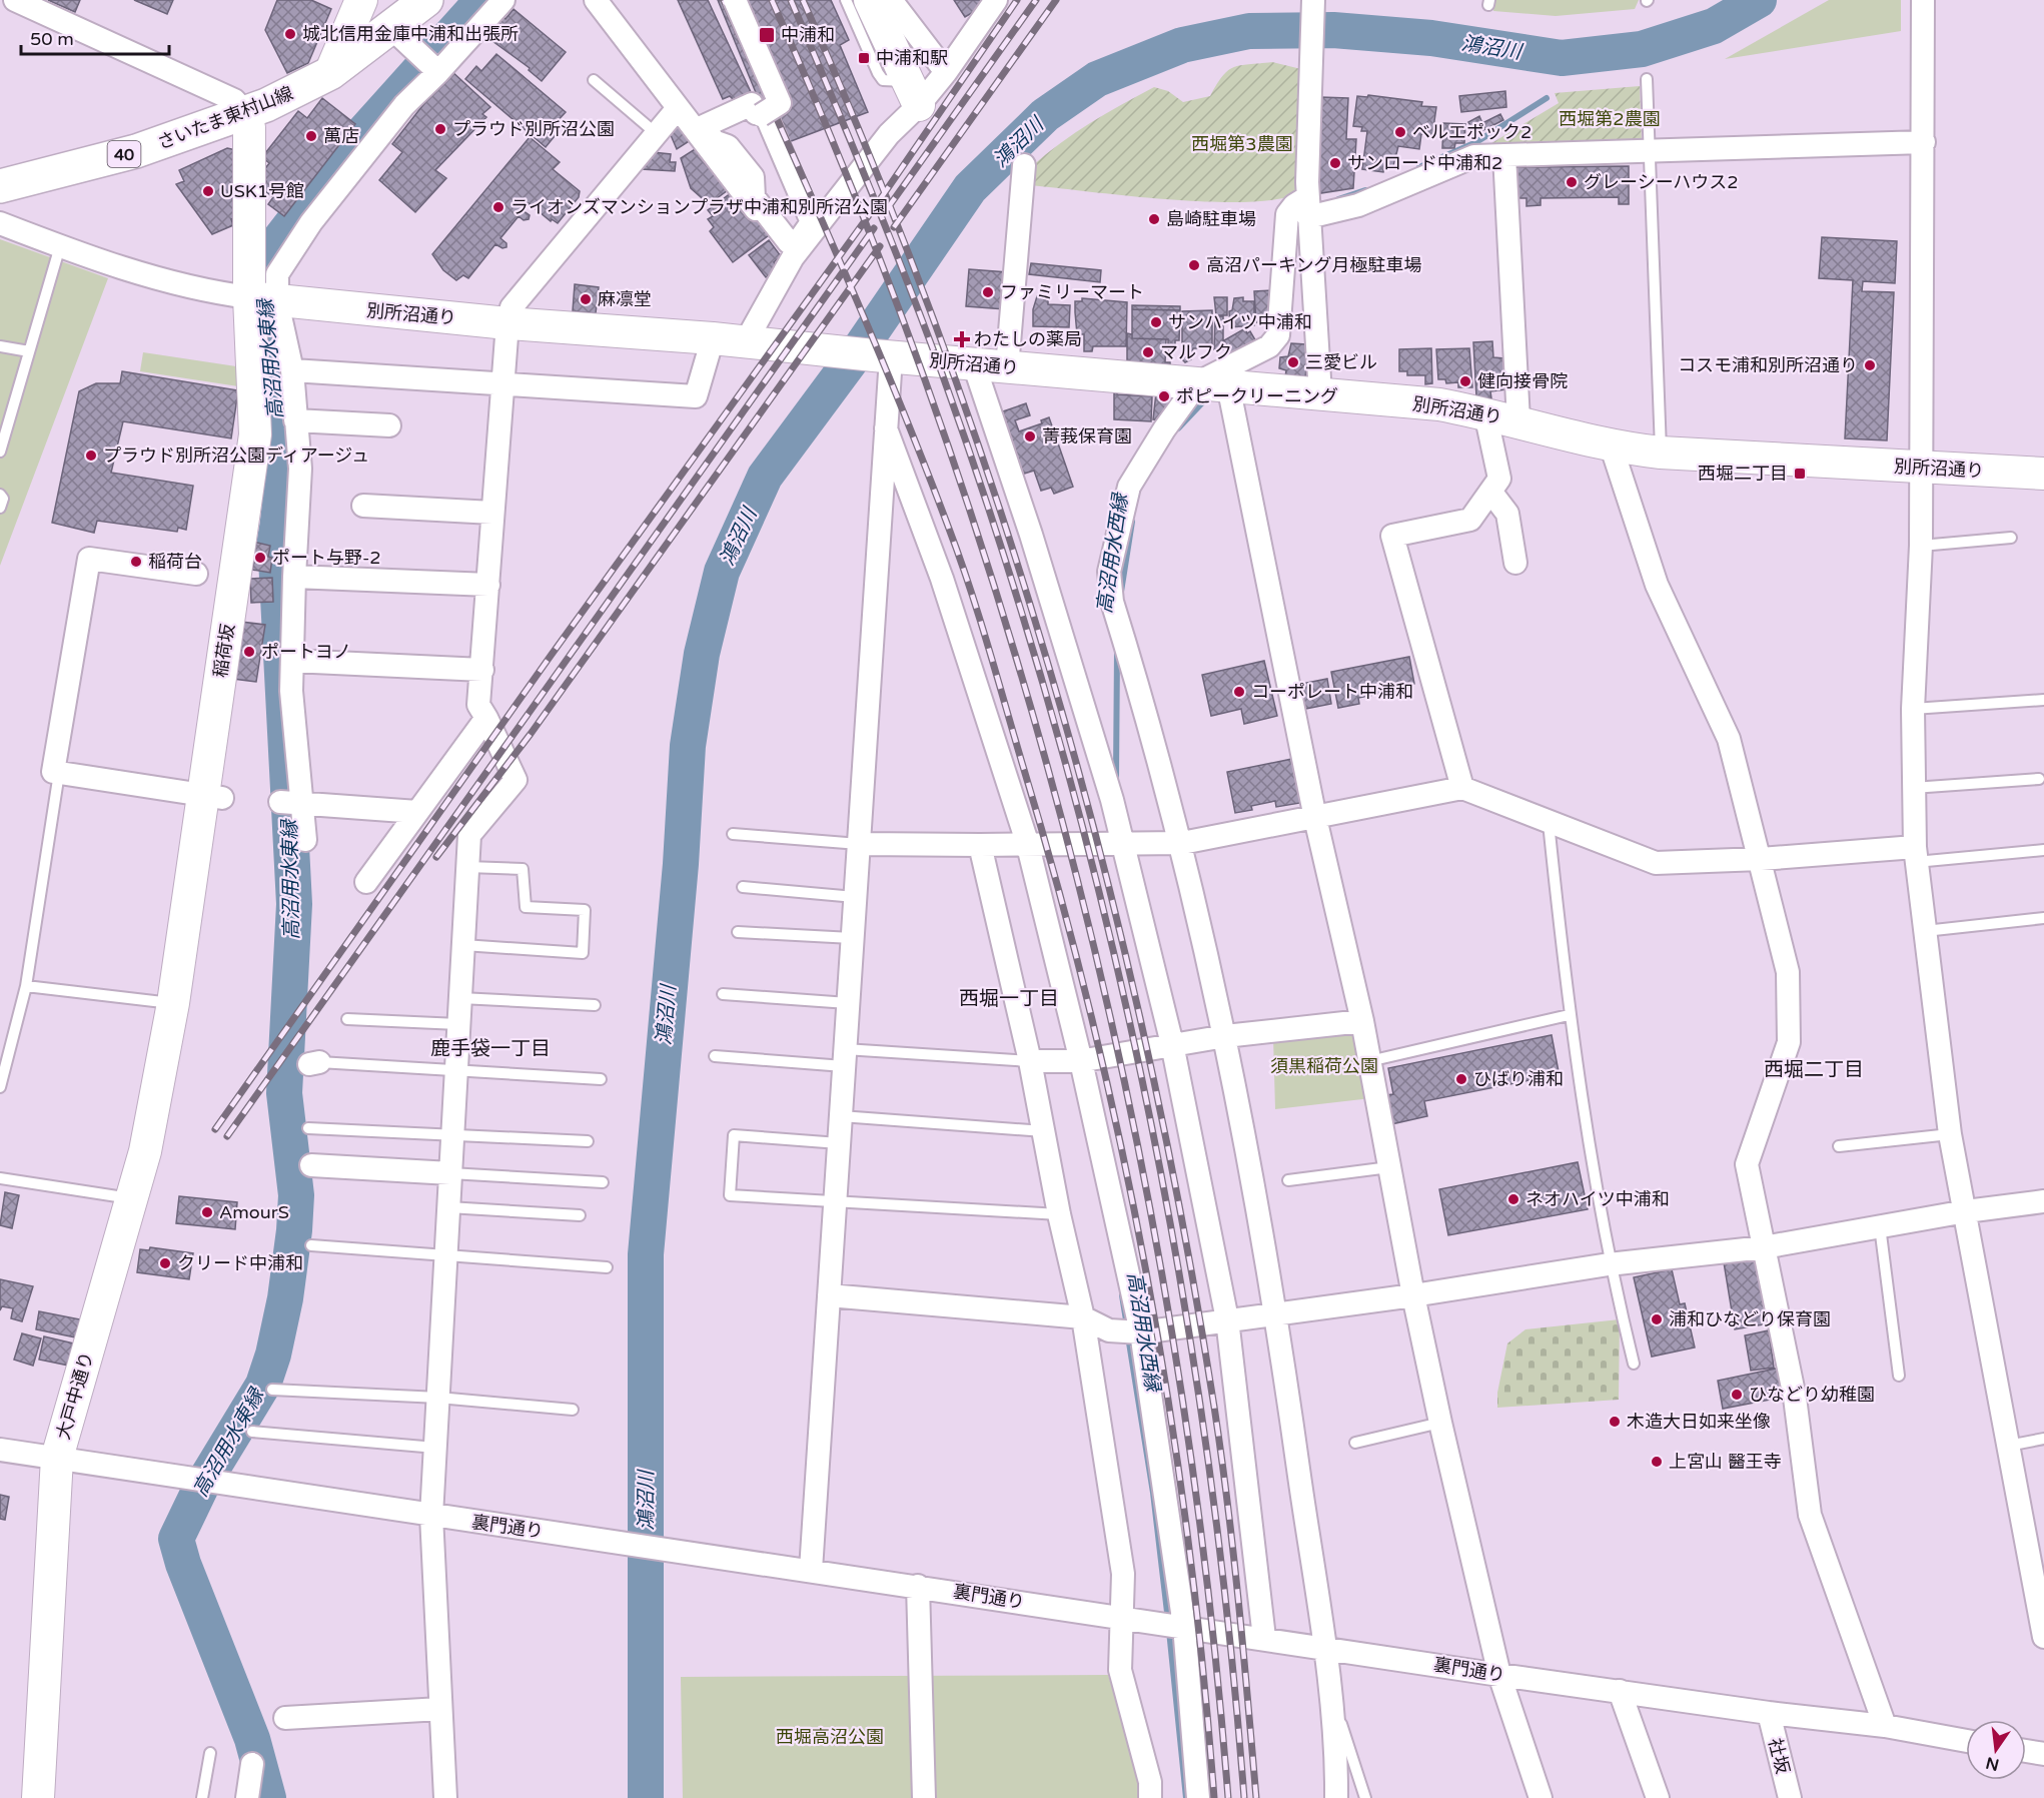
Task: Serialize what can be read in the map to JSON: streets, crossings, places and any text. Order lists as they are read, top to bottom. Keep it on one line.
{"streets":{"main road":["さいたま東村山線","40"],"street":["別所沼通り","稲荷坂","大戸中通り","裏門通り","社坂"]},"crossings":[["さいたま東村山線","稲荷坂"],["別所沼通り","稲荷坂"],["稲荷坂","大戸中通り"],["大戸中通り","裏門通り"],["裏門通り","社坂"]],"districts":["西堀一丁目","鹿手袋一丁目","西堀二丁目"],"water":["鴻沼川","高沼用水東縁","高沼用水西縁"],"parks":["西堀第2農園","西堀第3農園","須黒稲荷公園","西堀高沼公園"],"places":{"other":["城北信用金庫中浦和出張所","プラウド別所沼公園","ベルエポック2","萬店","サンロード中浦和2","グレーシーハウス2","USK1号館","ライオンズマンションプラザ中浦和別所沼公園","島崎駐車場","高沼パーキング月極駐車場","ファミリーマート","麻凛堂","サンハイツ中浦和","マルフク","三愛ビル","コスモ浦和別所沼通り","健向接骨院","ポピークリーニング","菁莪保育園","プラウド別所沼公園ディアージュ","ポート与野-2","稲荷台","ポートヨノ","コーポレート中浦和","ひばり浦和","ネオハイツ中浦和","AmourS","クリード中浦和","浦和ひなどり保育園","ひなどり幼稚園","木造大日如来坐像","上宮山 醫王寺"],"transit":["中浦和","中浦和駅","西堀二丁目"],"health":["わたしの薬局"]},"scale_bar":"50 m","north":"bottom"}
